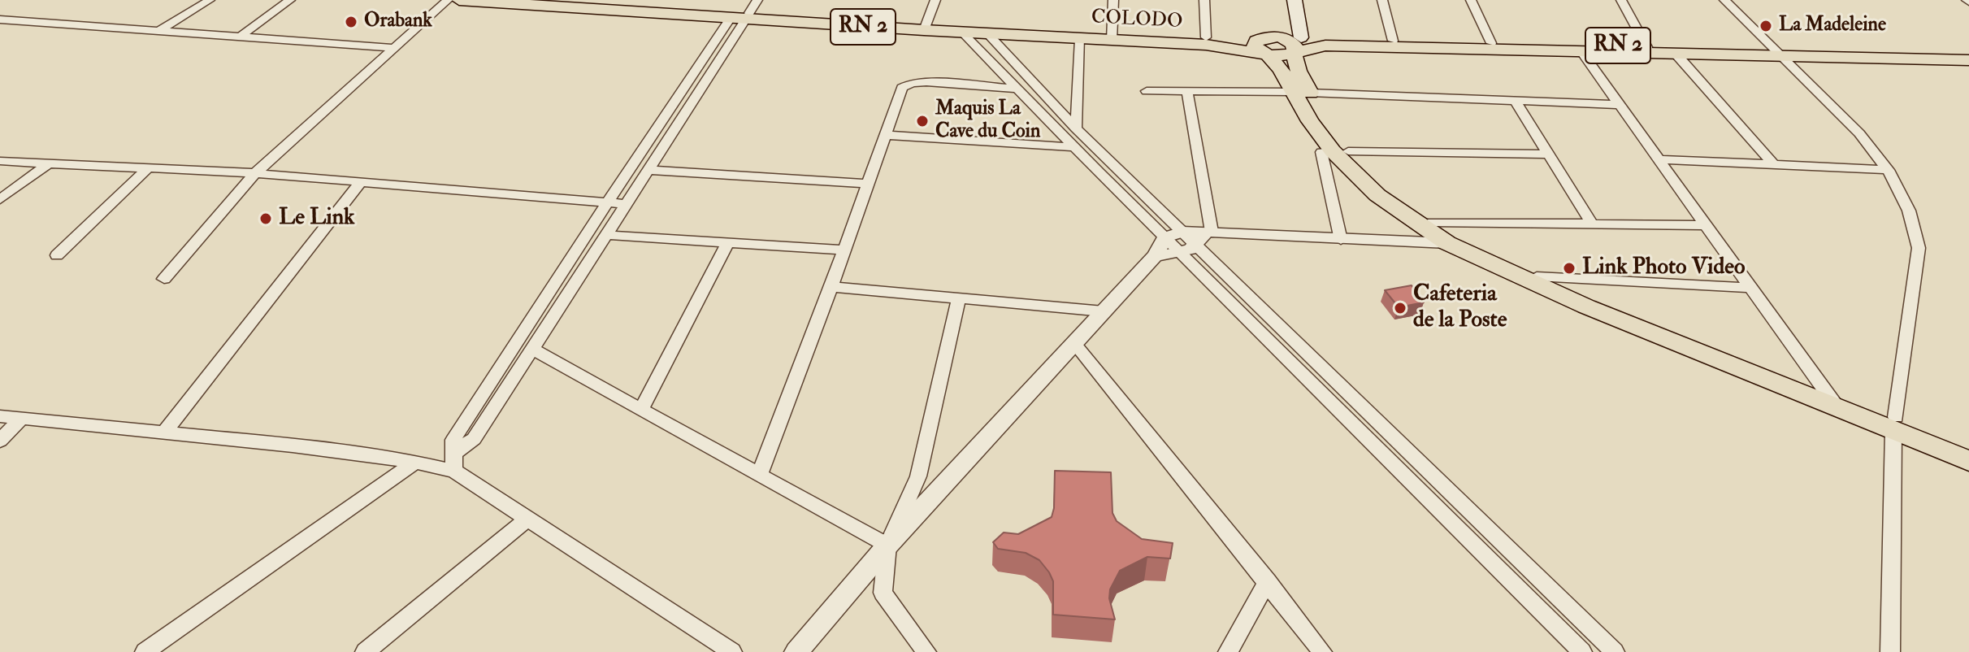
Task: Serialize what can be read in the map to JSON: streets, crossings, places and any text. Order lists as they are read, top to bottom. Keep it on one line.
{"streets":{"main road":["COLODO","RN 2"]},"crossings":[["COLODO","RN 2"]],"places":["Orabank","La Madeleine","Maquis La Cave du Coin","Le Link","Link Photo Video","Cafeteria de la Poste"]}
